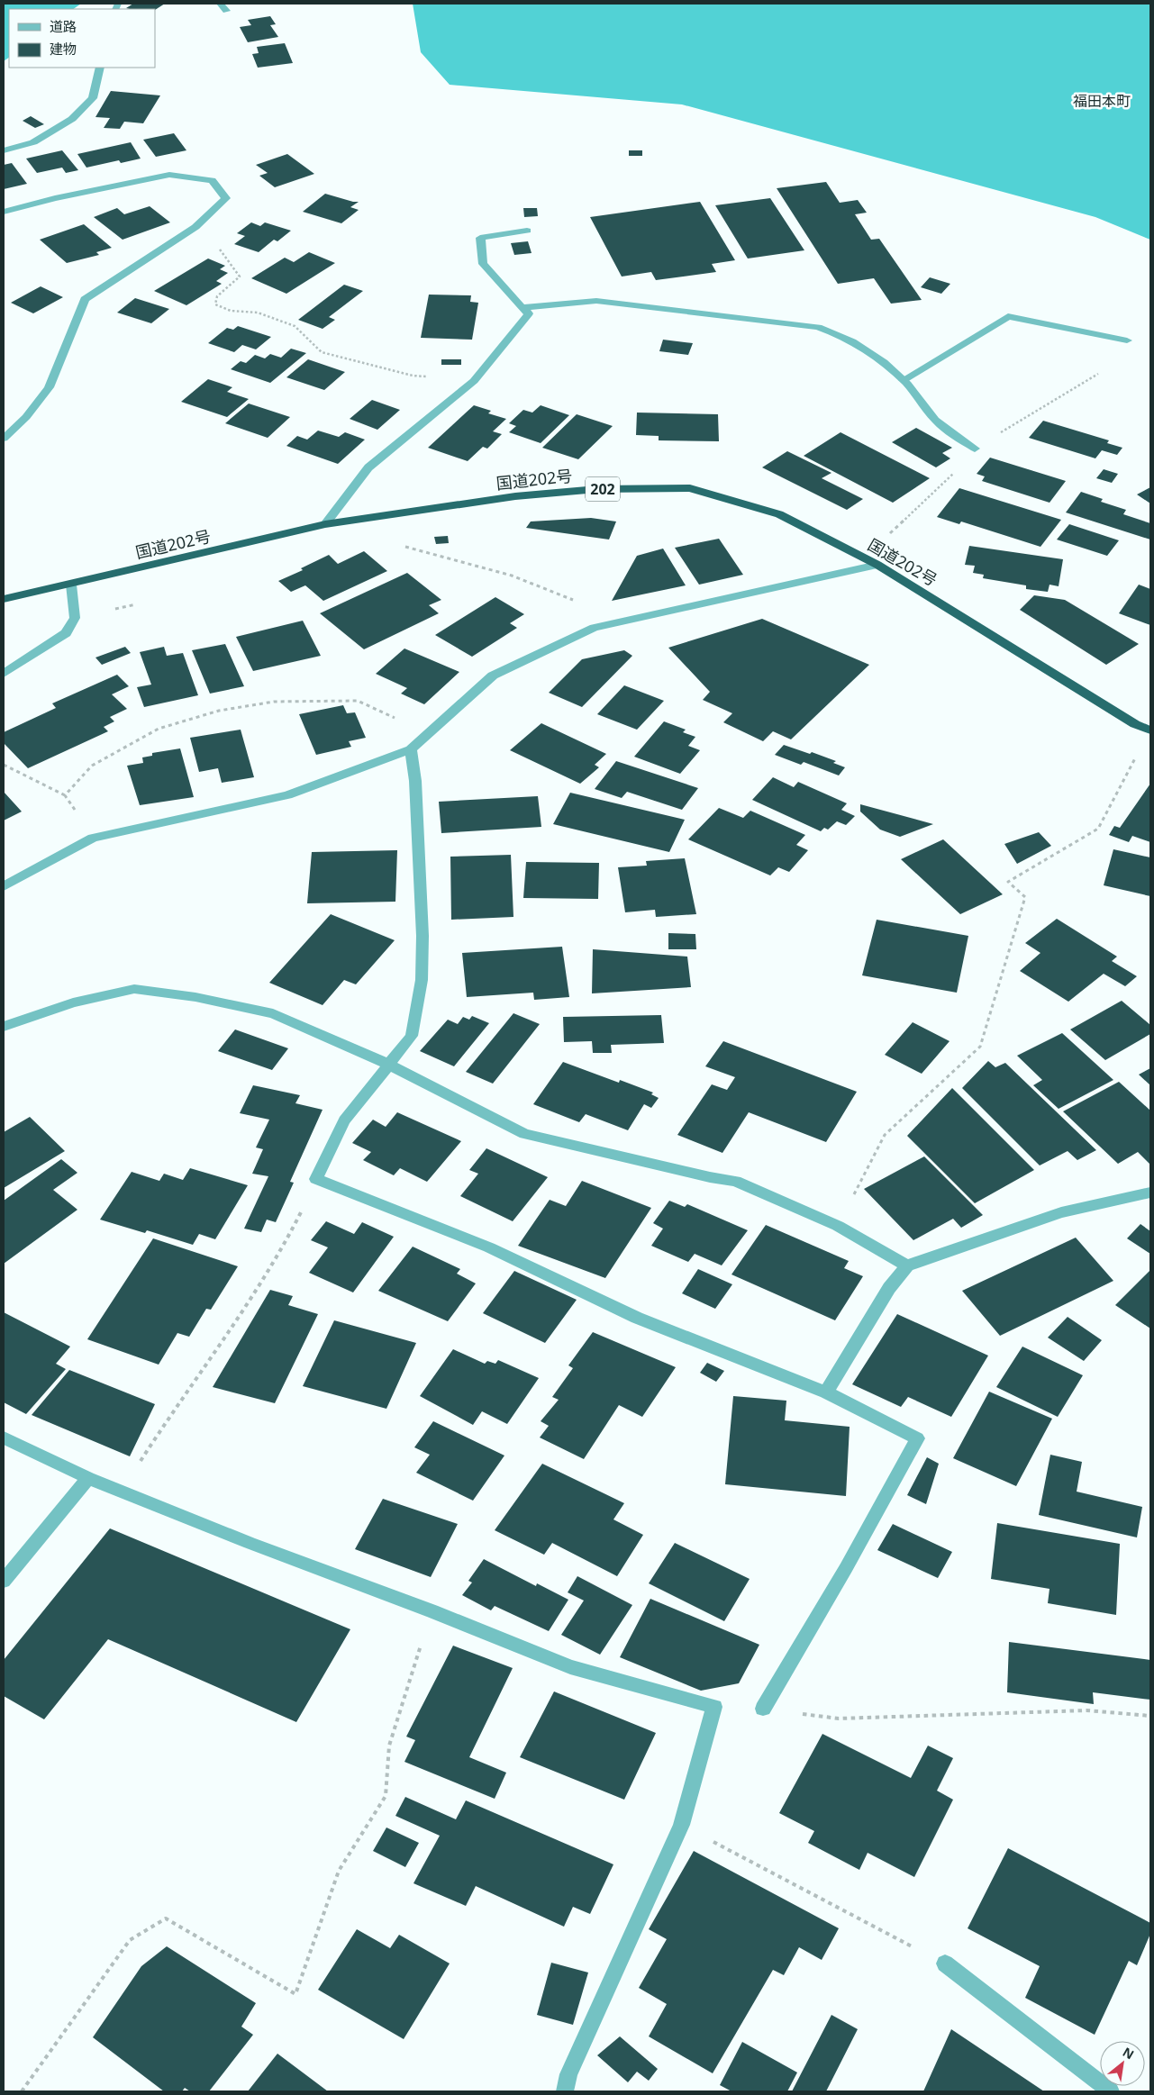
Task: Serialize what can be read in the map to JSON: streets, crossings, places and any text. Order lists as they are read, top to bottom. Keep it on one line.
{"streets":{"highway":["国道202号","202"]},"districts":["福田本町"],"legend":["道路","建物"],"north":"top right"}
